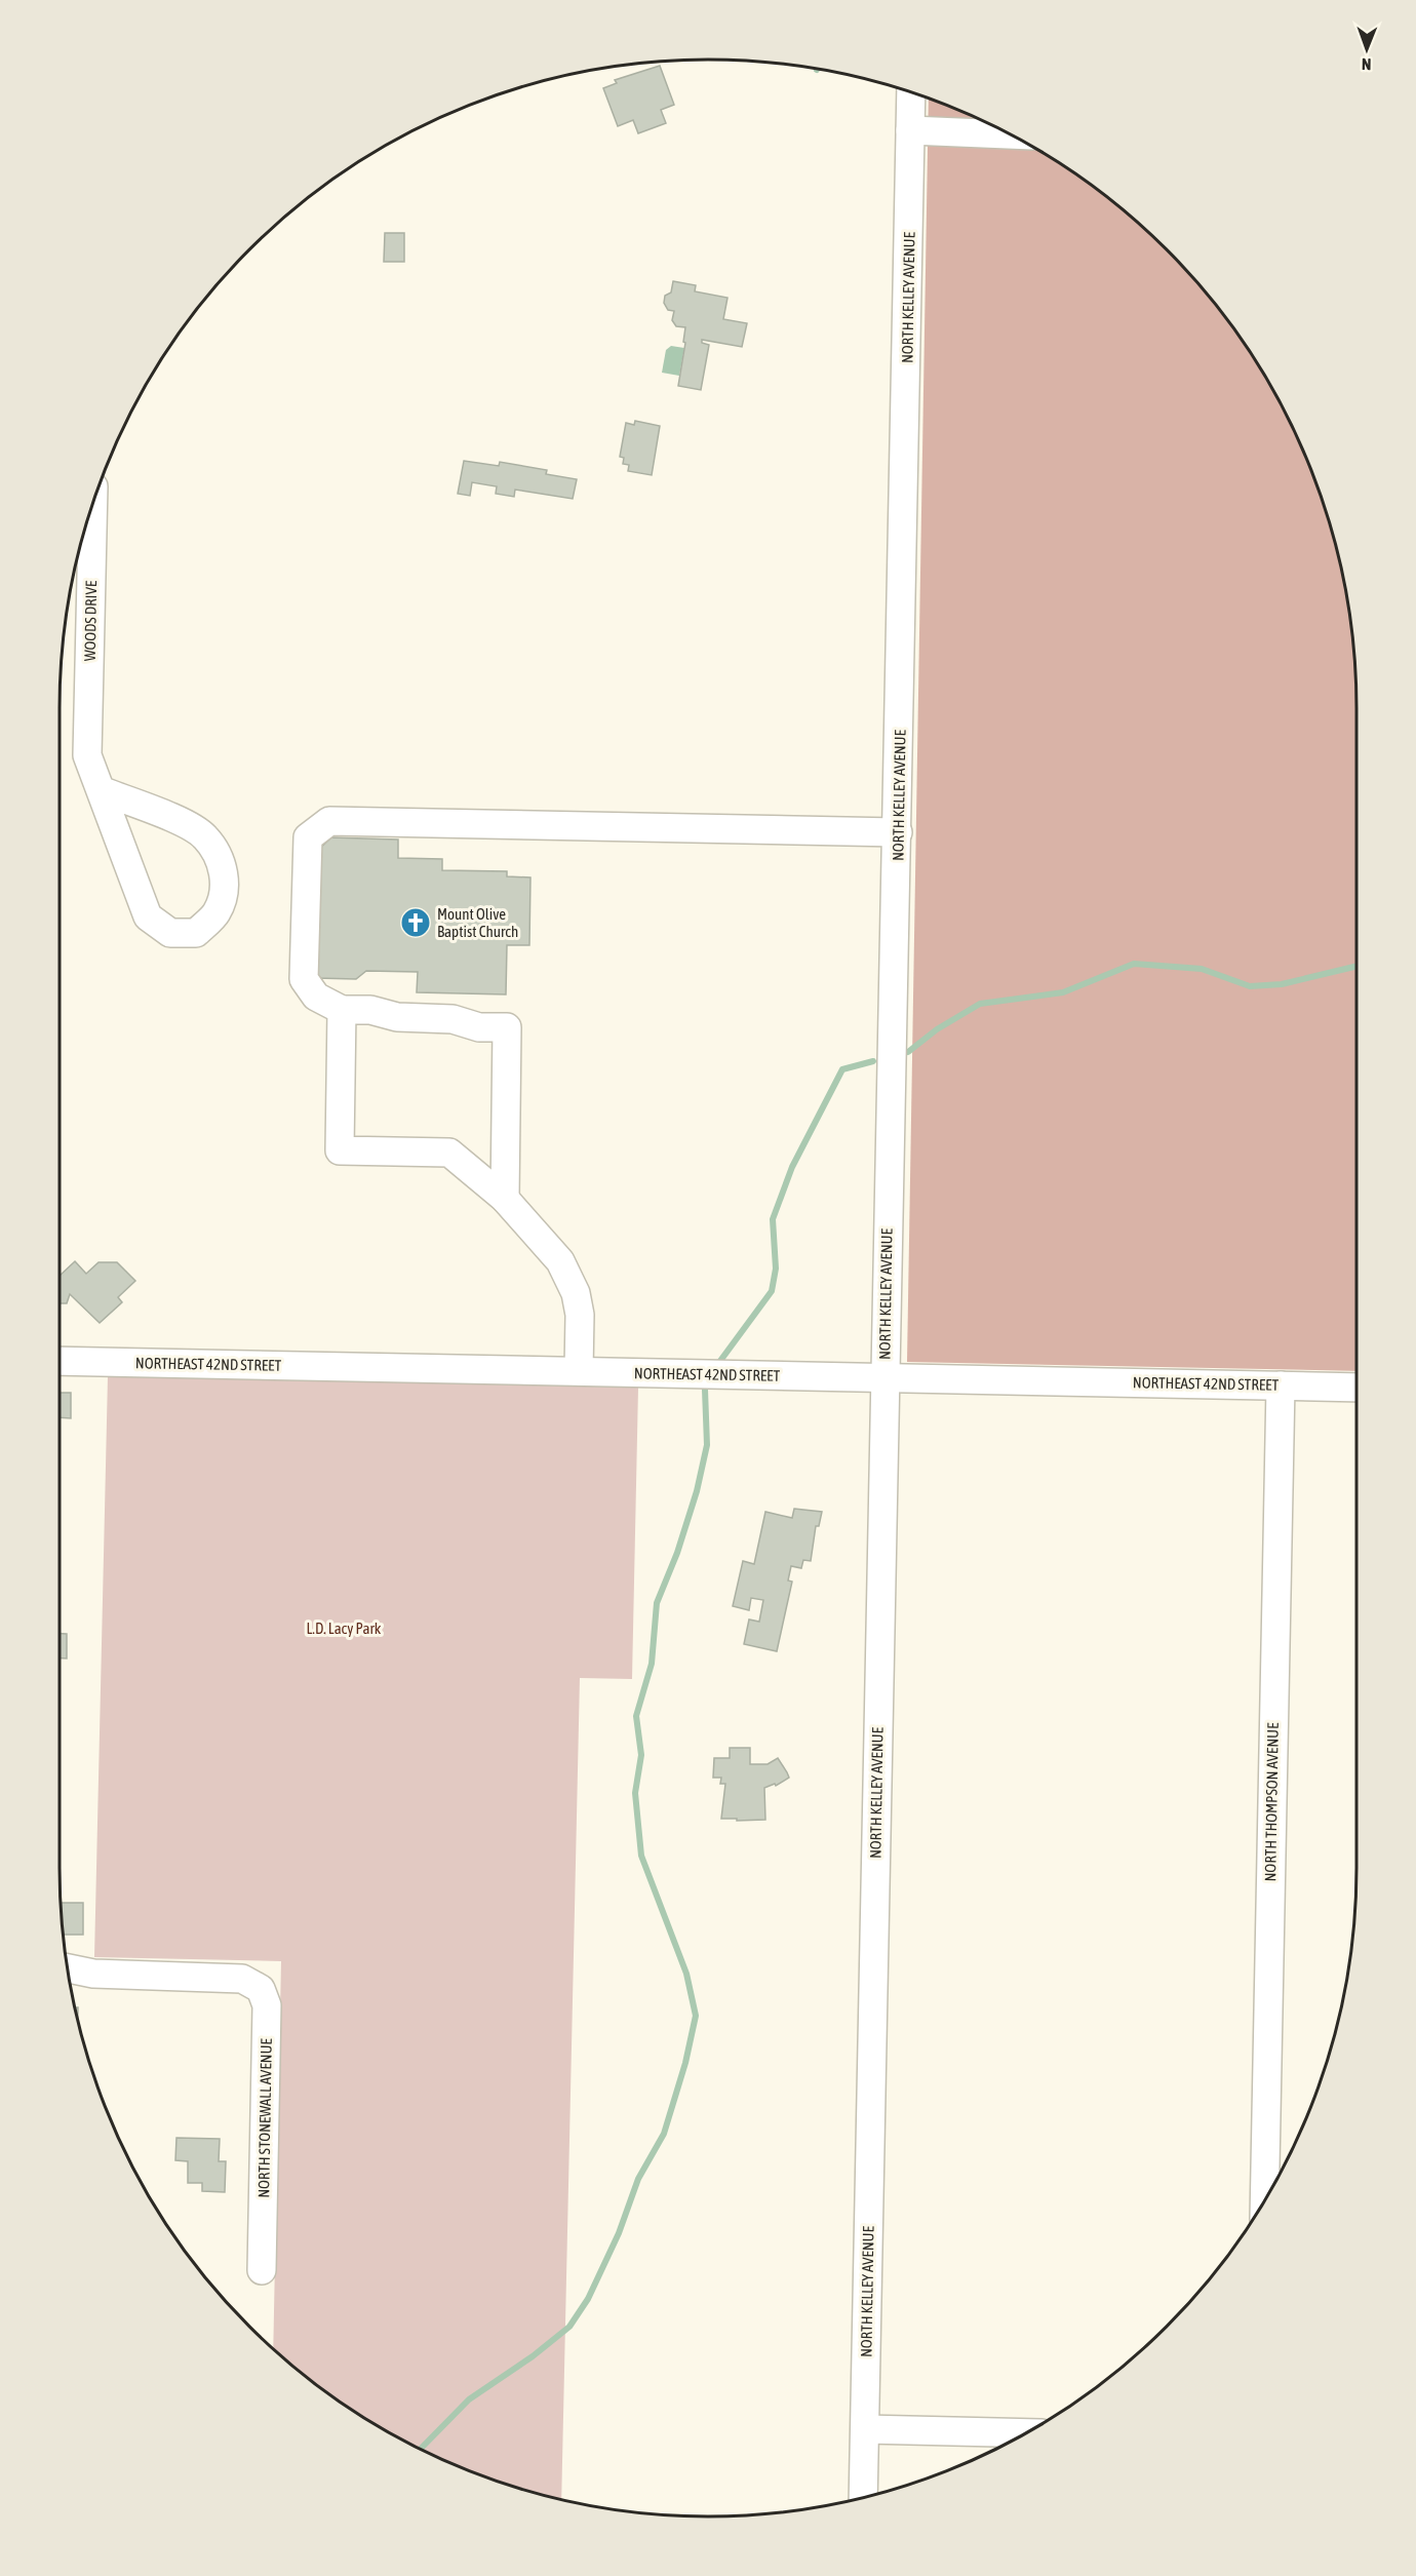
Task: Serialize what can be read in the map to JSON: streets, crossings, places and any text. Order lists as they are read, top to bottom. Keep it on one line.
{"streets":{"street":["NORTH KELLEY AVENUE","WOODS DRIVE","NORTHEAST 42ND STREET","NORTH THOMPSON AVENUE","NORTH STONEWALL AVENUE"]},"crossings":[["NORTH KELLEY AVENUE","NORTHEAST 42ND STREET"],["NORTHEAST 42ND STREET","NORTH THOMPSON AVENUE"]],"parks":["L.D. Lacy Park"],"places":{"church":["Mount Olive Baptist Church"]},"north":"bottom"}
